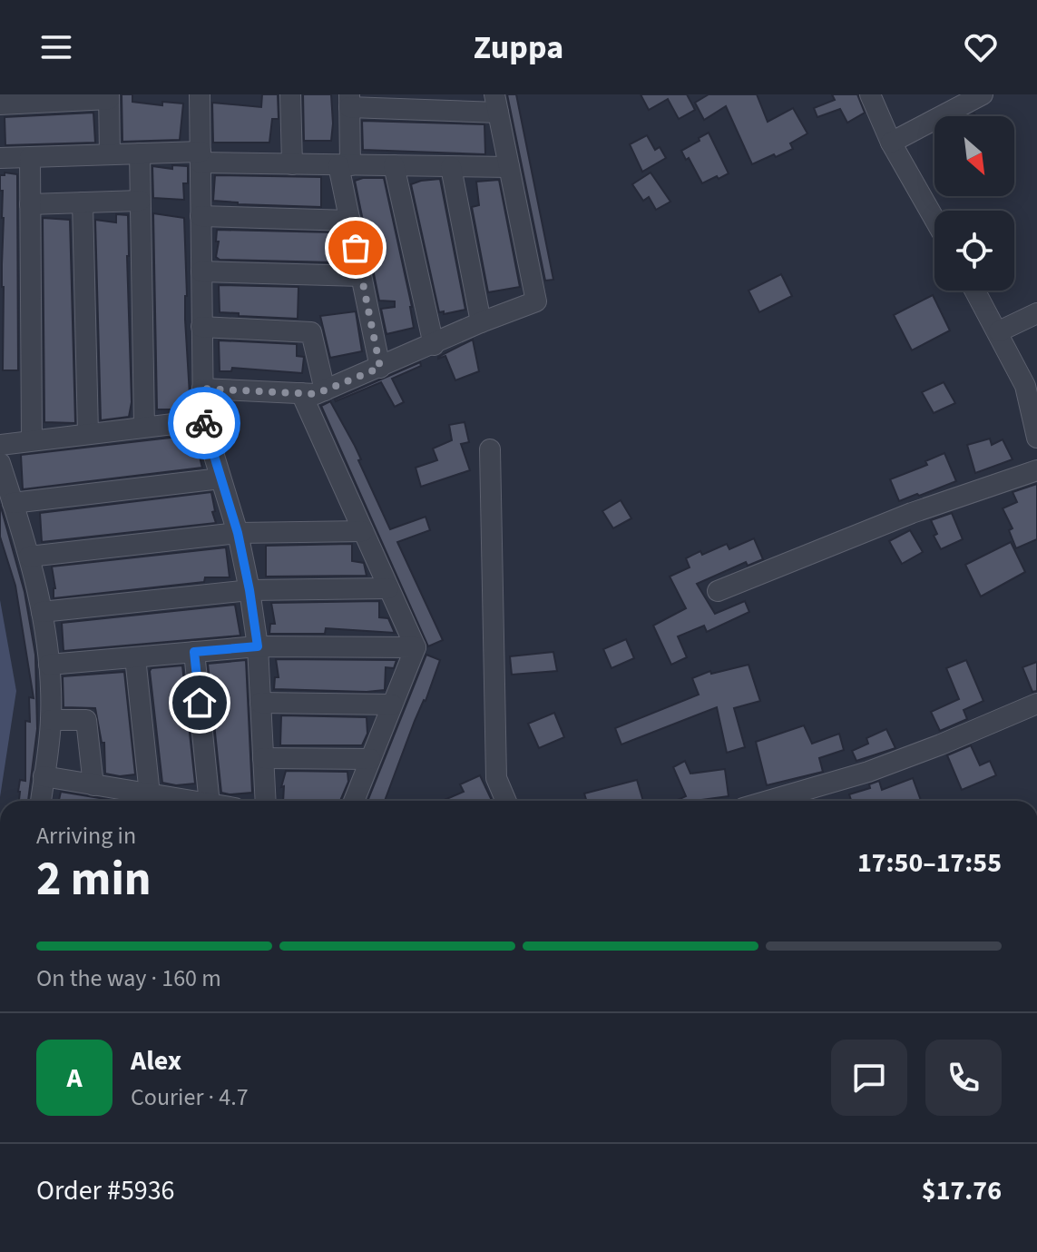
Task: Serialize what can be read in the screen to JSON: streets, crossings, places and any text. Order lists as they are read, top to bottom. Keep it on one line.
{"north":"bottom right","page":{"header":"Zuppa","heading":["2 min","Arriving in","17:50–17:55"],"panel":["Alex","Courier · 4.7","Order #5936","$17.76"],"bar":"On the way · 160 m","round":"A"}}
